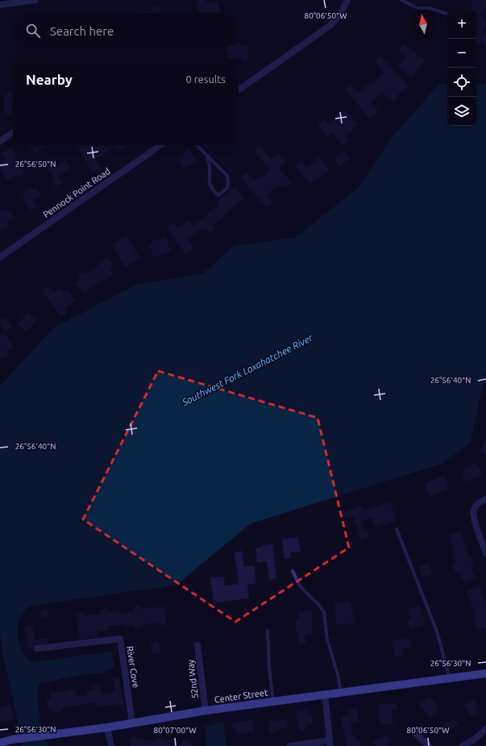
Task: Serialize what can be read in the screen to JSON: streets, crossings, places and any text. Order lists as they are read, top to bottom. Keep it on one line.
{"streets":{"street":["Pennock Point Road","River Cove","52nd Way","Center Street"]},"crossings":[["River Cove","Center Street"],["52nd Way","Center Street"]],"water":["Southwest Fork Loxahatchee River"],"north":"top","page":{"map_buttons":["+","−"],"search":"Search here","heading":["Nearby","0 results"]},"coordinates":["80°06'50\"W","26°56'50\"N","26°56'40\"N","26°56'30\"N","80°07'00\"W"]}
